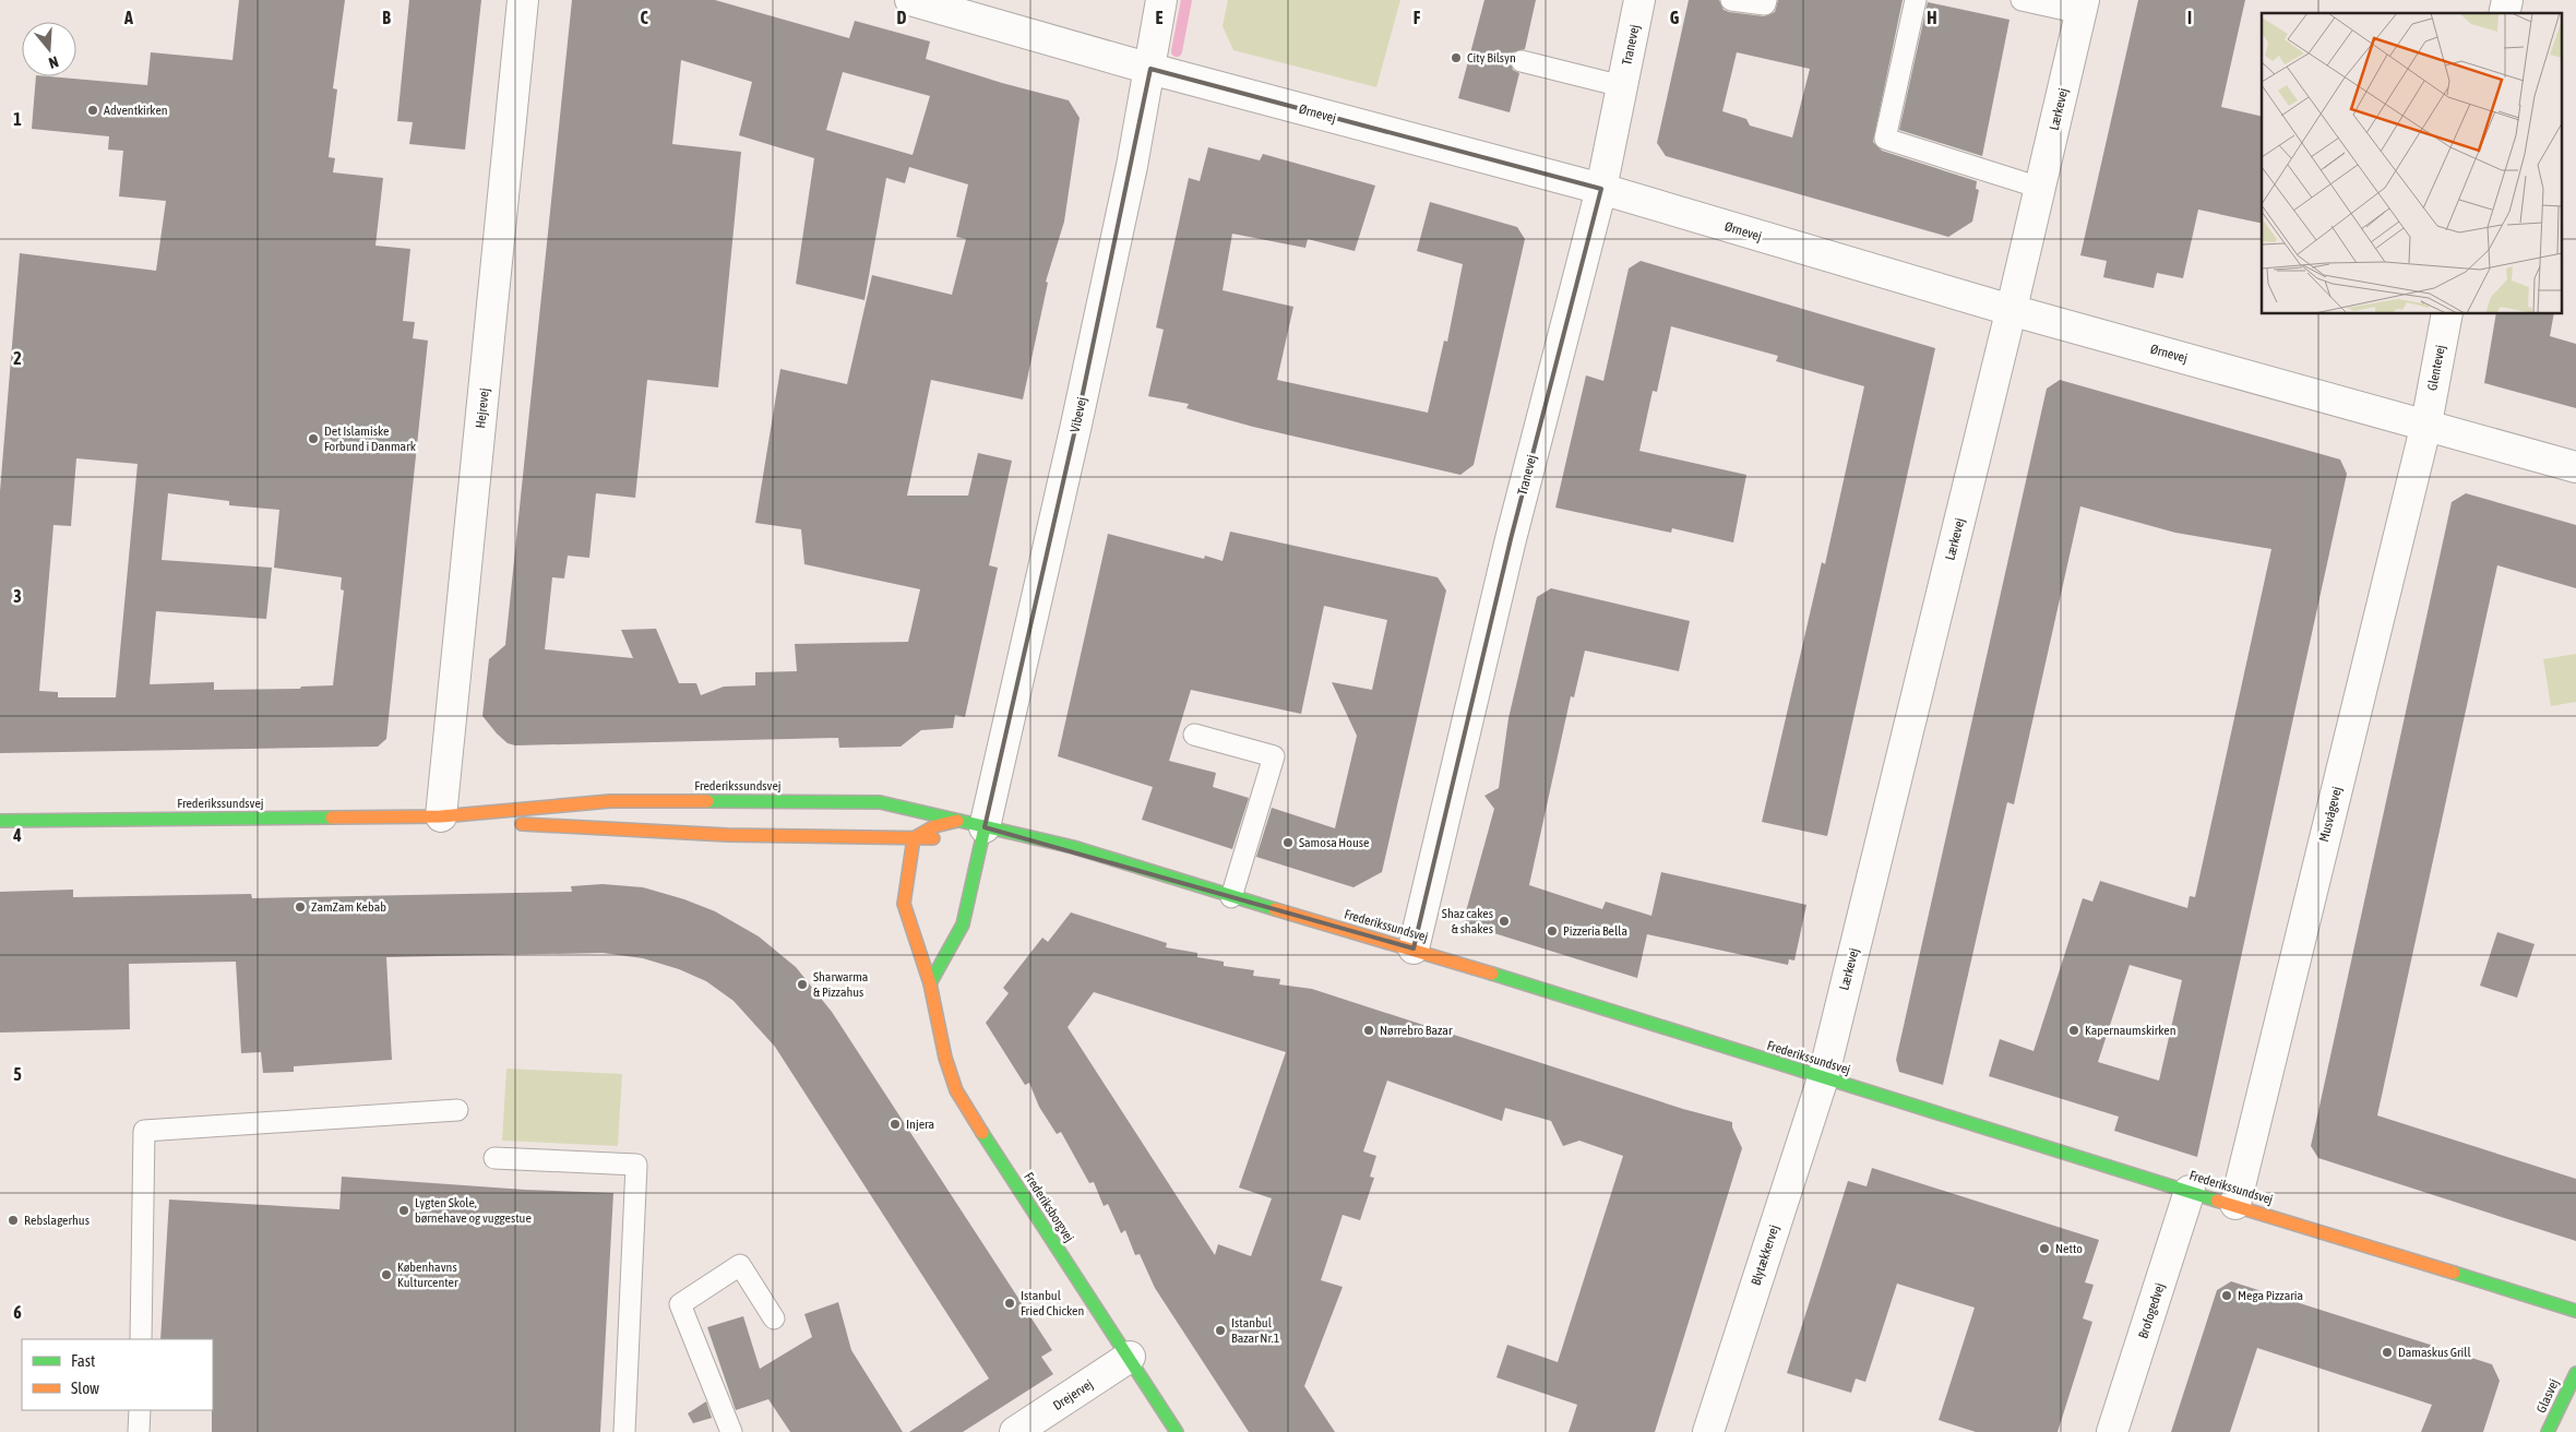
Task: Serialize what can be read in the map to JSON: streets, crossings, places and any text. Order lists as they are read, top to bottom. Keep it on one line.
{"streets":{"street":["Tranevej","Lærkevej","Ørnevej","Glentevej","Hejrevej","Vibevej","Frederikssundsvej","Musvågevej","Frederiksborgvej","Blytækkervej","Brofogedvej","Drejervej","Glasvej"]},"crossings":[["Tranevej","Ørnevej"],["Tranevej","Frederikssundsvej"],["Lærkevej","Ørnevej"],["Lærkevej","Frederikssundsvej"],["Lærkevej","Blytækkervej"],["Ørnevej","Glentevej"],["Ørnevej","Vibevej"],["Ørnevej","Musvågevej"],["Glentevej","Musvågevej"],["Hejrevej","Frederikssundsvej"],["Vibevej","Frederikssundsvej"],["Frederikssundsvej","Musvågevej"],["Frederikssundsvej","Frederiksborgvej"],["Frederikssundsvej","Blytækkervej"],["Frederikssundsvej","Brofogedvej"],["Frederiksborgvej","Drejervej"]],"places":["City Bilsyn","Adventkirken","Det Islamiske Forbund i Danmark","Samosa House","ZamZam Kebab","Shaz cakes & shakes","Pizzeria Bella","Sharwarma & Pizzahus","Nørrebro Bazar","Kapernaumskirken","Injera","Lygten Skole, børnehave og vuggestue","Rebslagerhus","Netto","Københavns Kulturcenter","Mega Pizzaria","Istanbul Fried Chicken","Istanbul Bazar Nr.1","Damaskus Grill"],"legend":["Fast","Slow"],"north":"bottom","grid":{"columns":["A","B","C","D","E","F","G","H","I"],"rows":["1","2","3","4","5","6"]}}
